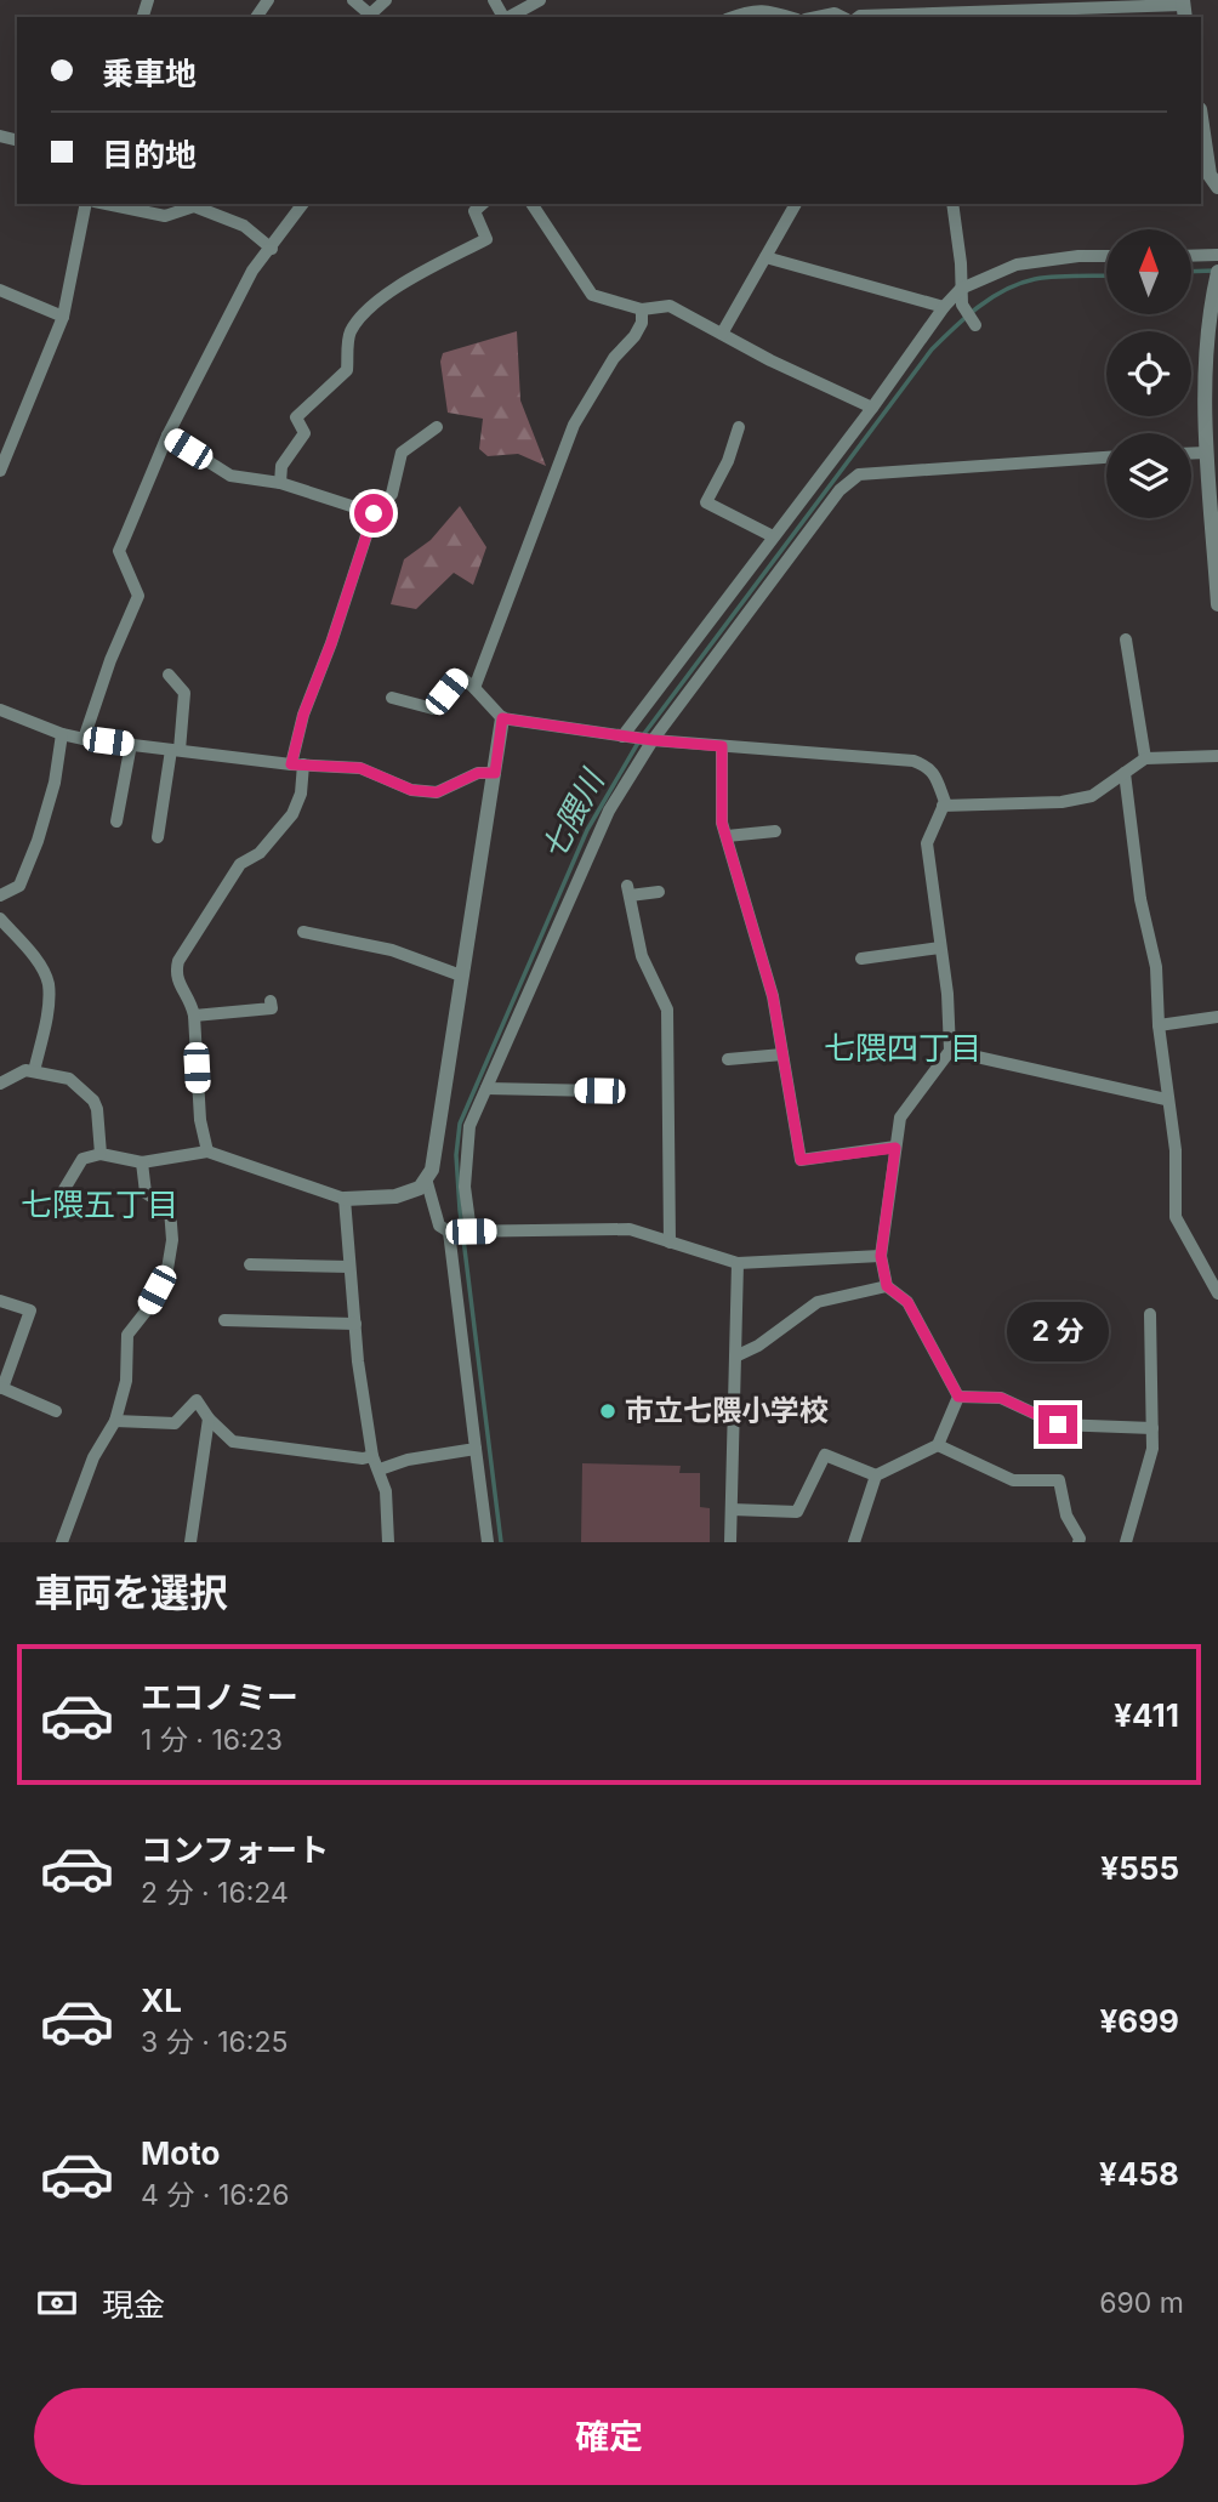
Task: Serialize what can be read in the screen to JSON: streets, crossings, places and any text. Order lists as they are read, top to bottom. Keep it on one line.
{"districts":["七隈四丁目","七隈五丁目"],"water":["七隈川"],"places":["市立七隈小学校"],"north":"top","page":{"banner":["乗車地","目的地"],"bubble":"2 分","heading":"車両を選択","list":[{"name":"エコノミー","note":"1 分 · 16:23","value":"¥411"},{"name":"コンフォート","note":"2 分 · 16:24","value":"¥555"},{"name":"XL","note":"3 分 · 16:25","value":"¥699"},{"name":"Moto","note":"4 分 · 16:26","value":"¥458"}],"pay":["現金","690 m"],"buttons":"確定"}}
